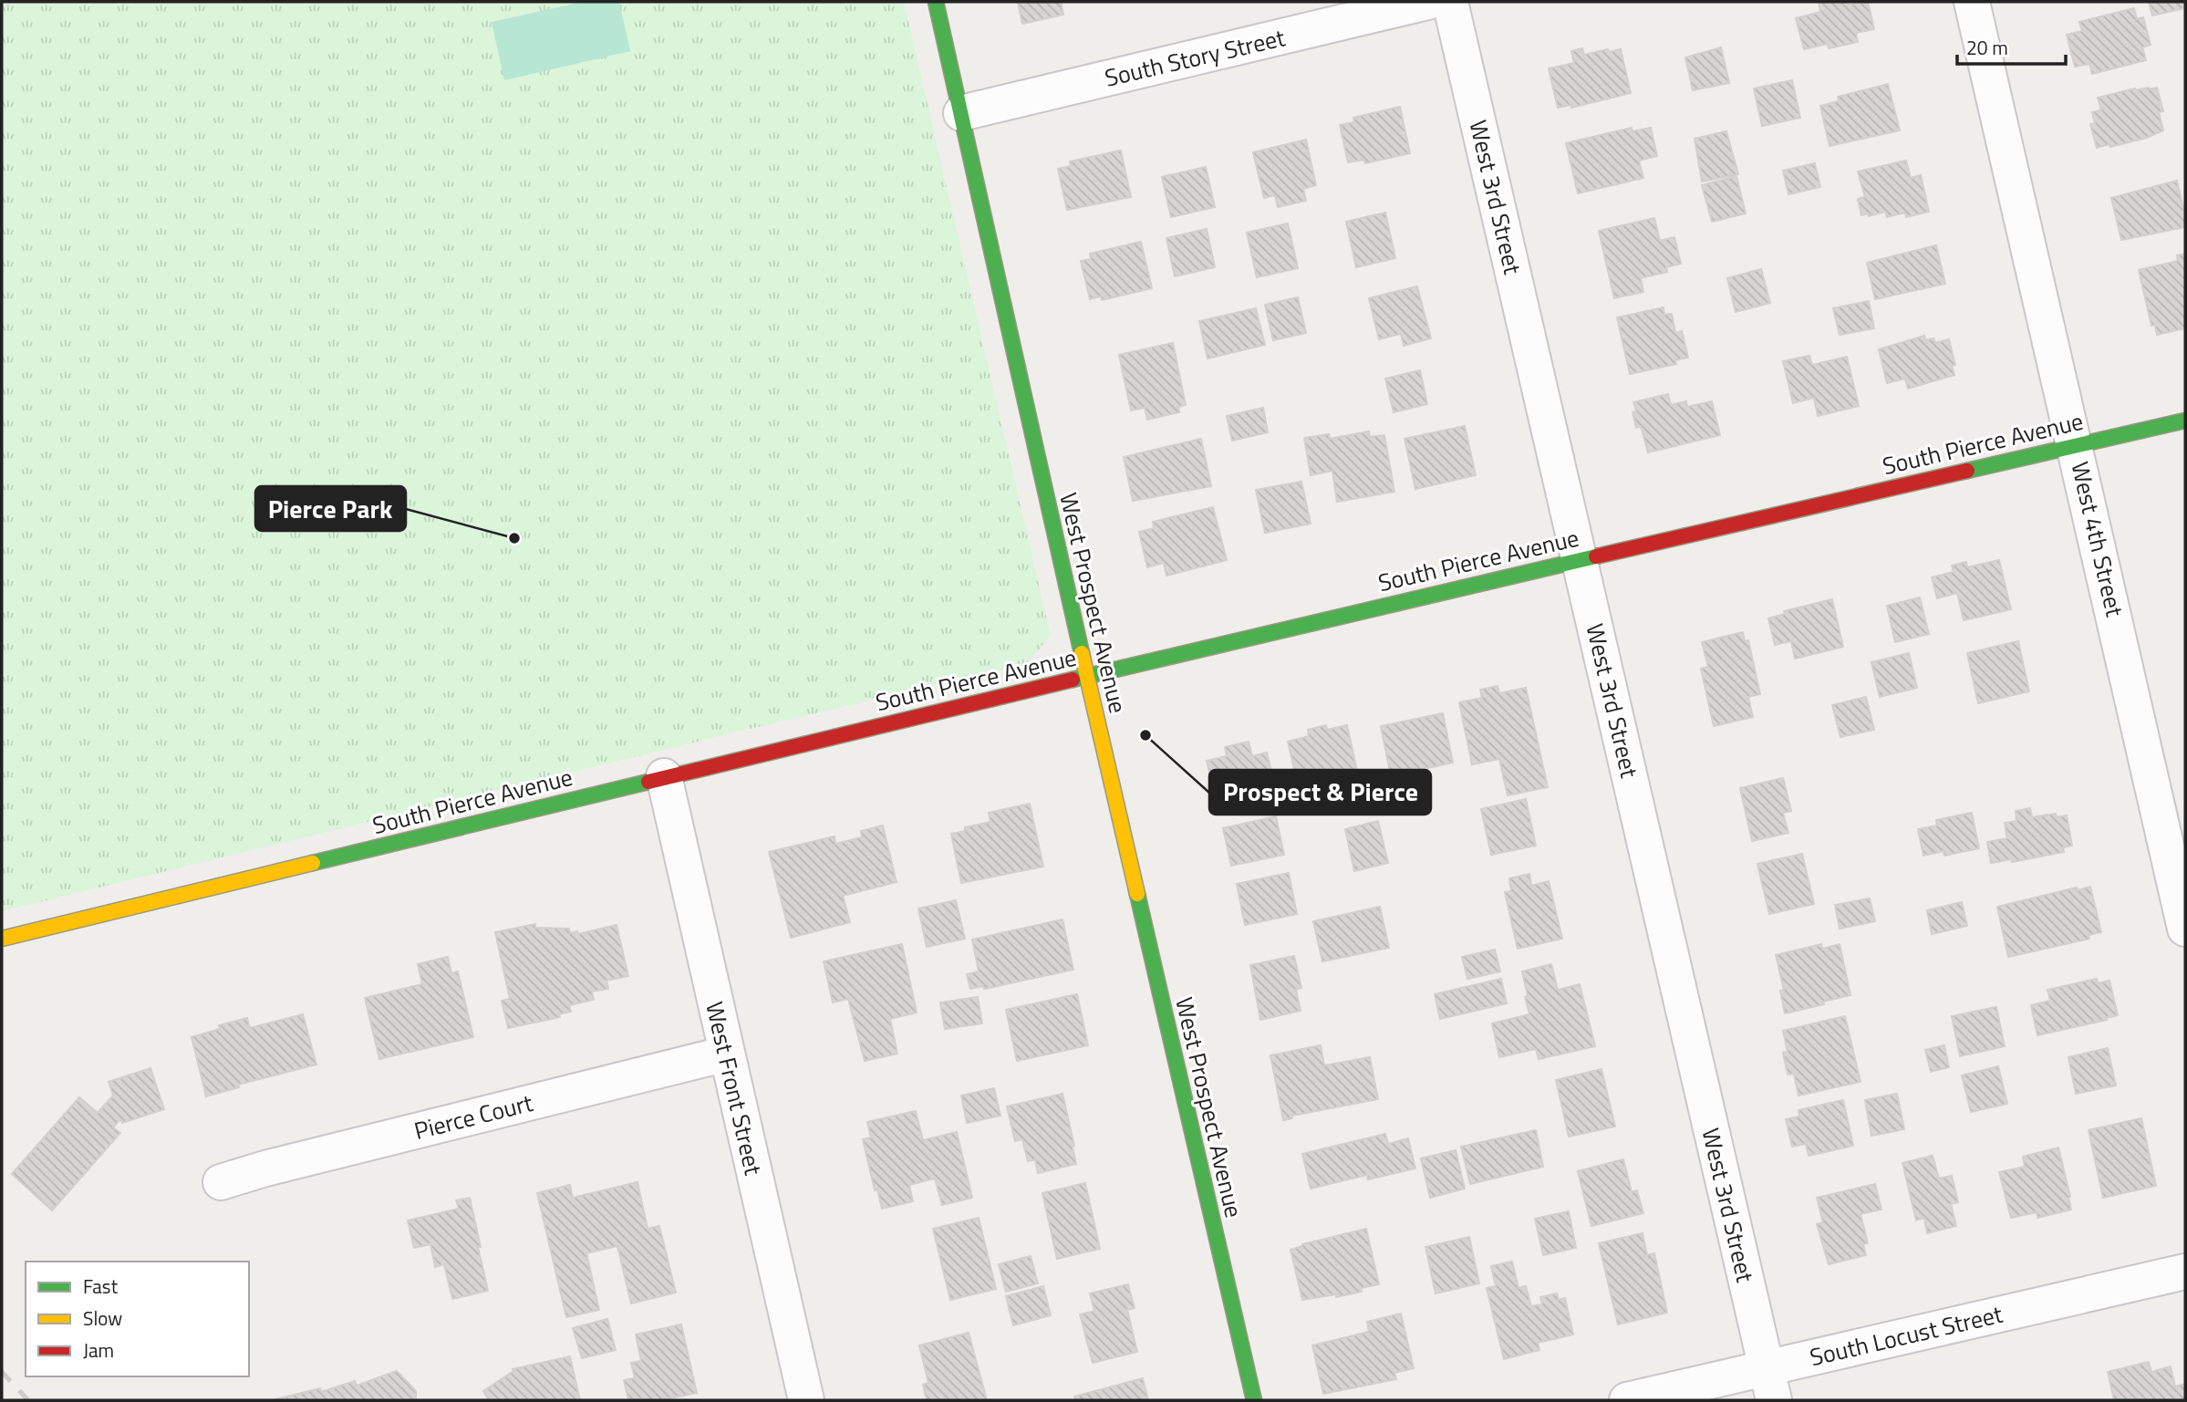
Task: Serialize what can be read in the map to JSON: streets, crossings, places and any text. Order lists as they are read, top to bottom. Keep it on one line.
{"streets":{"street":["South Story Street","West 3rd Street","South Pierce Avenue","West 4th Street","West Prospect Avenue","West Front Street","Pierce Court","South Locust Street"]},"crossings":[["South Story Street","West Prospect Avenue"],["West 3rd Street","South Pierce Avenue"],["West 3rd Street","South Locust Street"],["South Pierce Avenue","West 4th Street"],["South Pierce Avenue","West Prospect Avenue"],["South Pierce Avenue","West Front Street"],["West Front Street","Pierce Court"]],"places":["Pierce Park","Prospect & Pierce"],"legend":["Fast","Slow","Jam"],"scale_bar":"20 m"}
